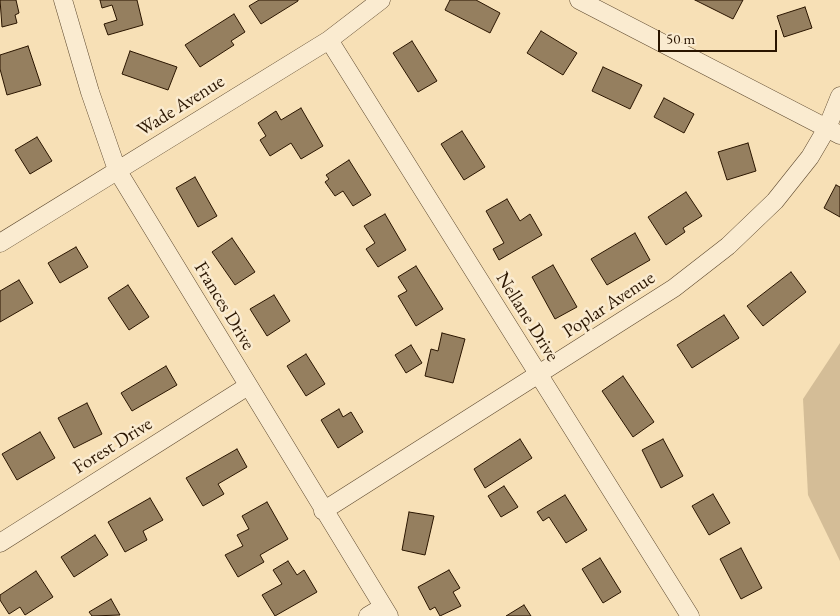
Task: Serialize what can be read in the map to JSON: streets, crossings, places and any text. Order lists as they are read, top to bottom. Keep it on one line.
{"streets":{"street":["Wade Avenue","Poplar Avenue","Frances Drive","Nellane Drive","Forest Drive"]},"crossings":[["Wade Avenue","Frances Drive"],["Wade Avenue","Nellane Drive"],["Poplar Avenue","Frances Drive"],["Poplar Avenue","Nellane Drive"],["Frances Drive","Forest Drive"]],"scale_bar":"50 m"}
